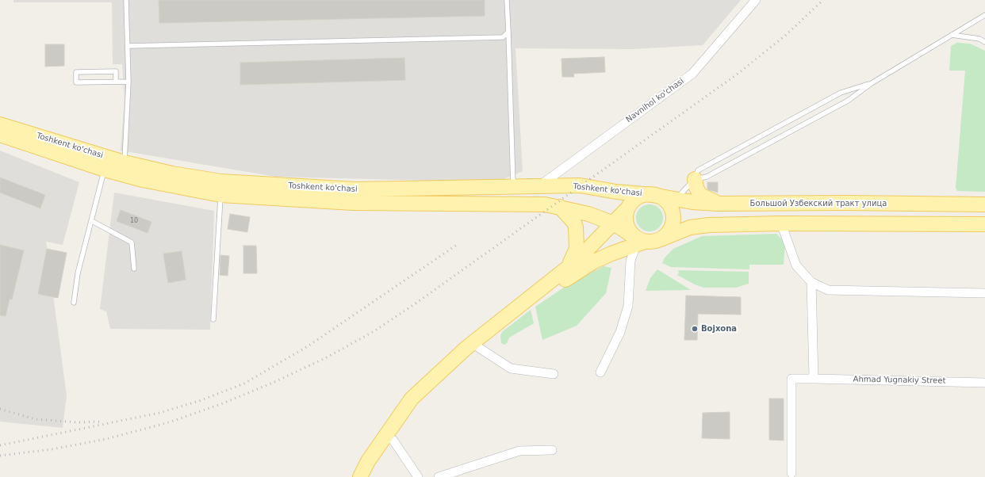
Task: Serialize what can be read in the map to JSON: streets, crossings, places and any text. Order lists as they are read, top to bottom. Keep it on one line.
{"streets":{"main road":["Toshkent ko'chasi","Большой Узбекский тракт улица"],"street":["Navnihol ko'chasi","Ahmad Yugnakiy Street"]},"crossings":[["Navnihol ko'chasi","Toshkent ko'chasi"],["Toshkent ko'chasi","Большой Узбекский тракт улица"]],"places":["Bojxona"],"house_numbers":["10"]}
